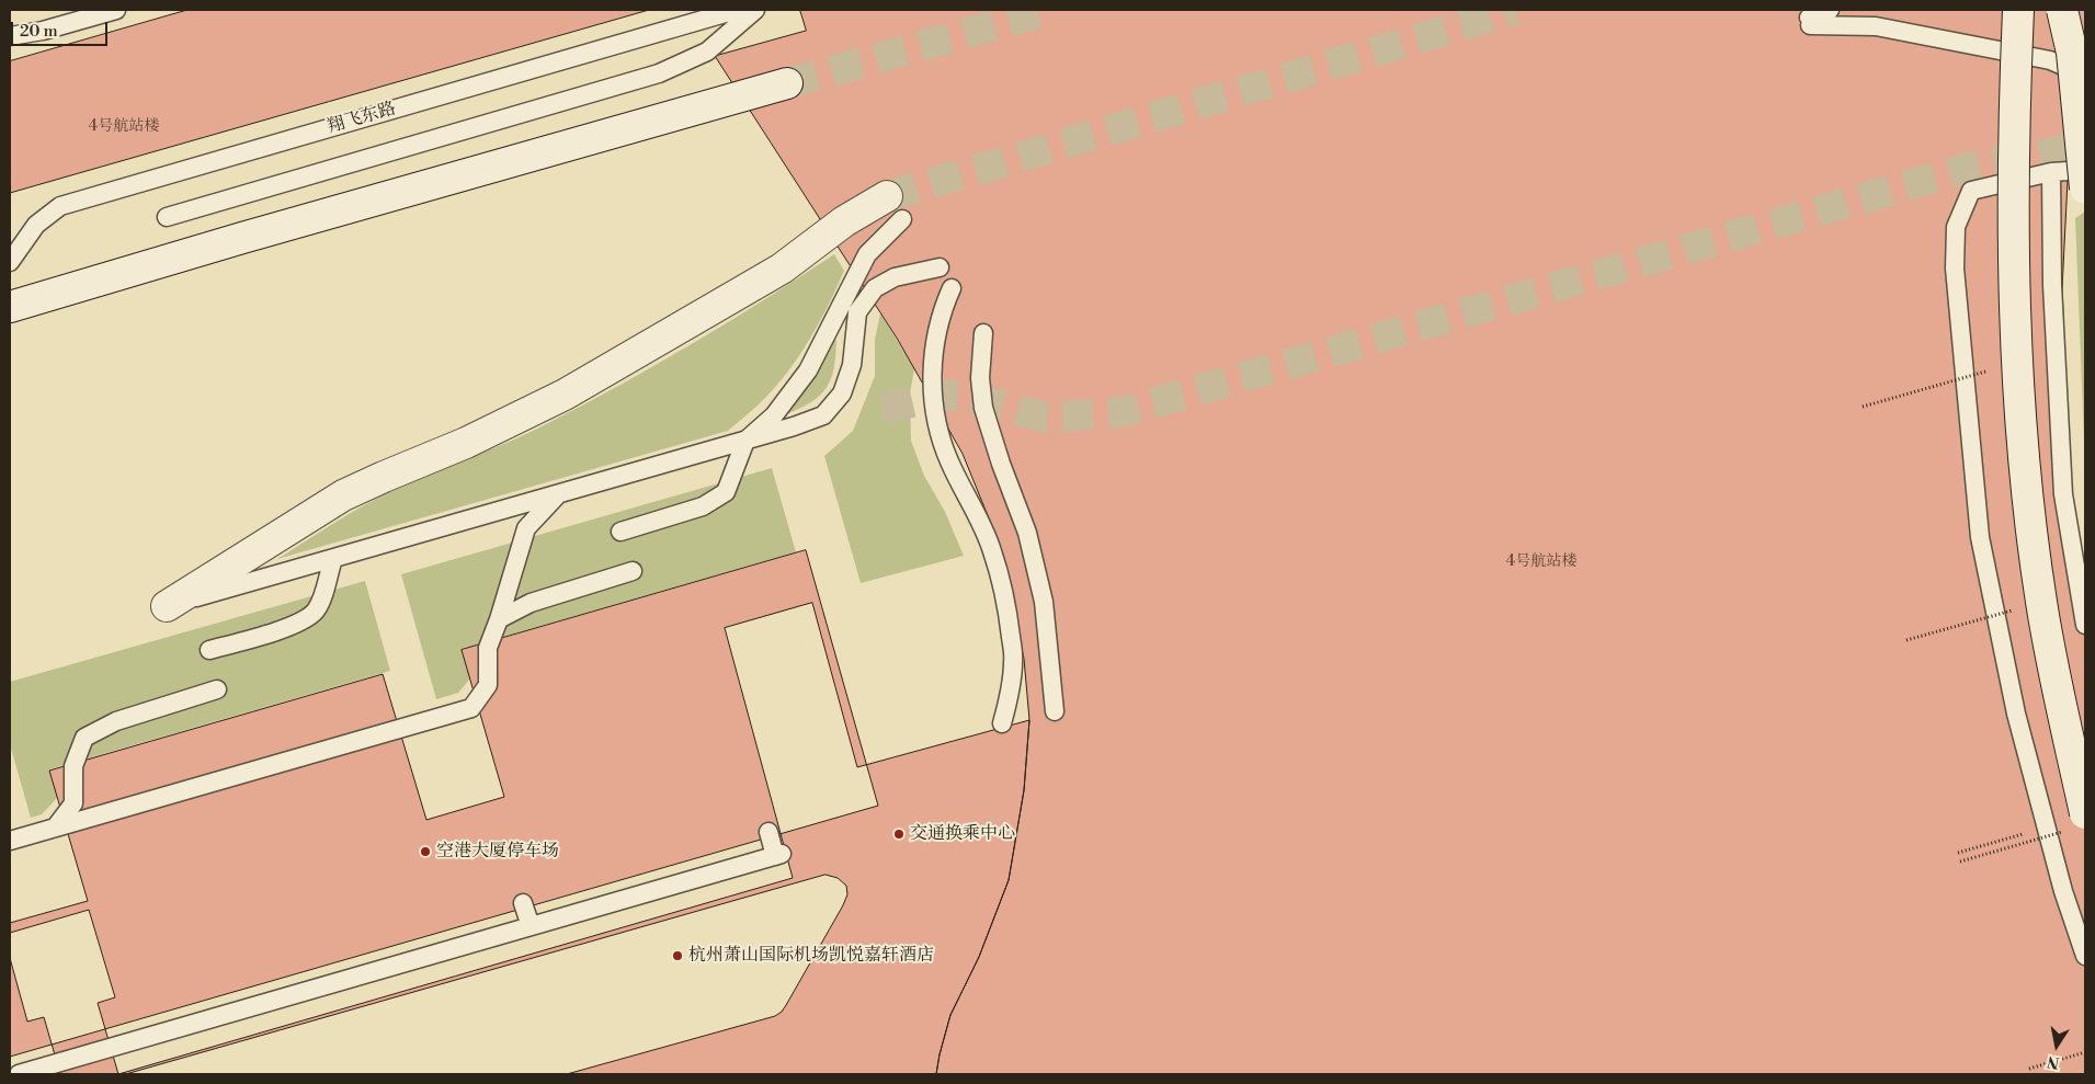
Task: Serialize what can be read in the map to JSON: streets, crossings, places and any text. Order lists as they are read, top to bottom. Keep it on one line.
{"streets":{"lane":["翔飞东路"]},"places":["交通换乘中心","空港大厦停车场","杭州萧山国际机场凯悦嘉轩酒店"],"house_numbers":["4号航站楼","4号航站楼"],"scale_bar":"20 m","north":"bottom"}
